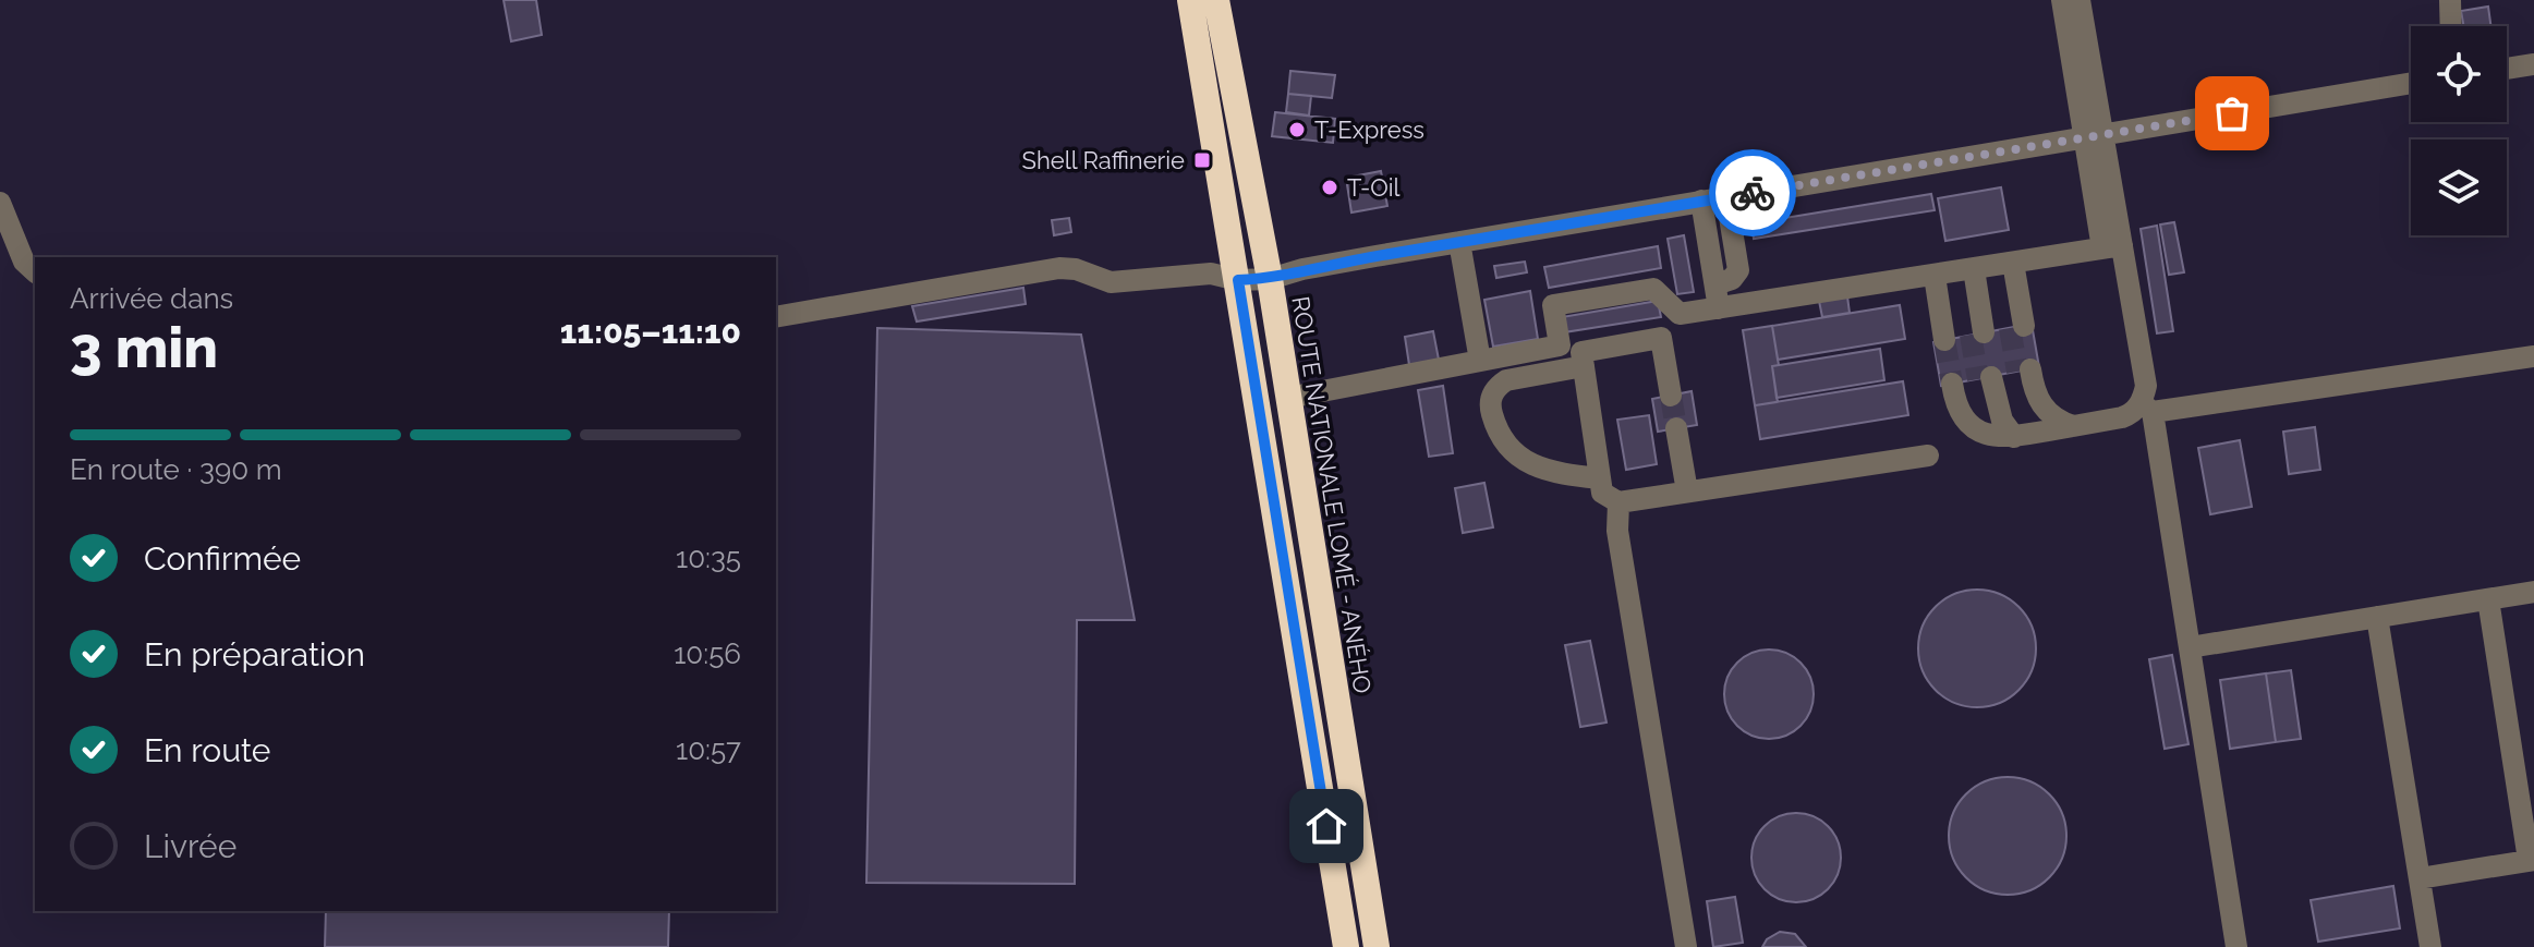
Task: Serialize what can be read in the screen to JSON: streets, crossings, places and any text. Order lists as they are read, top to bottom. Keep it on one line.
{"streets":{"highway":["ROUTE NATIONALE LOMÉ - ANÉHO"]},"places":{"other":["T-Express","T-Oil"],"transit":["Shell Raffinerie"]},"page":{"heading":["3 min","Arrivée dans","11:05–11:10"],"bar":"En route · 390 m","list":[["Confirmée","10:35"],["En préparation","10:56"],["En route","10:57"],"Livrée"]}}
